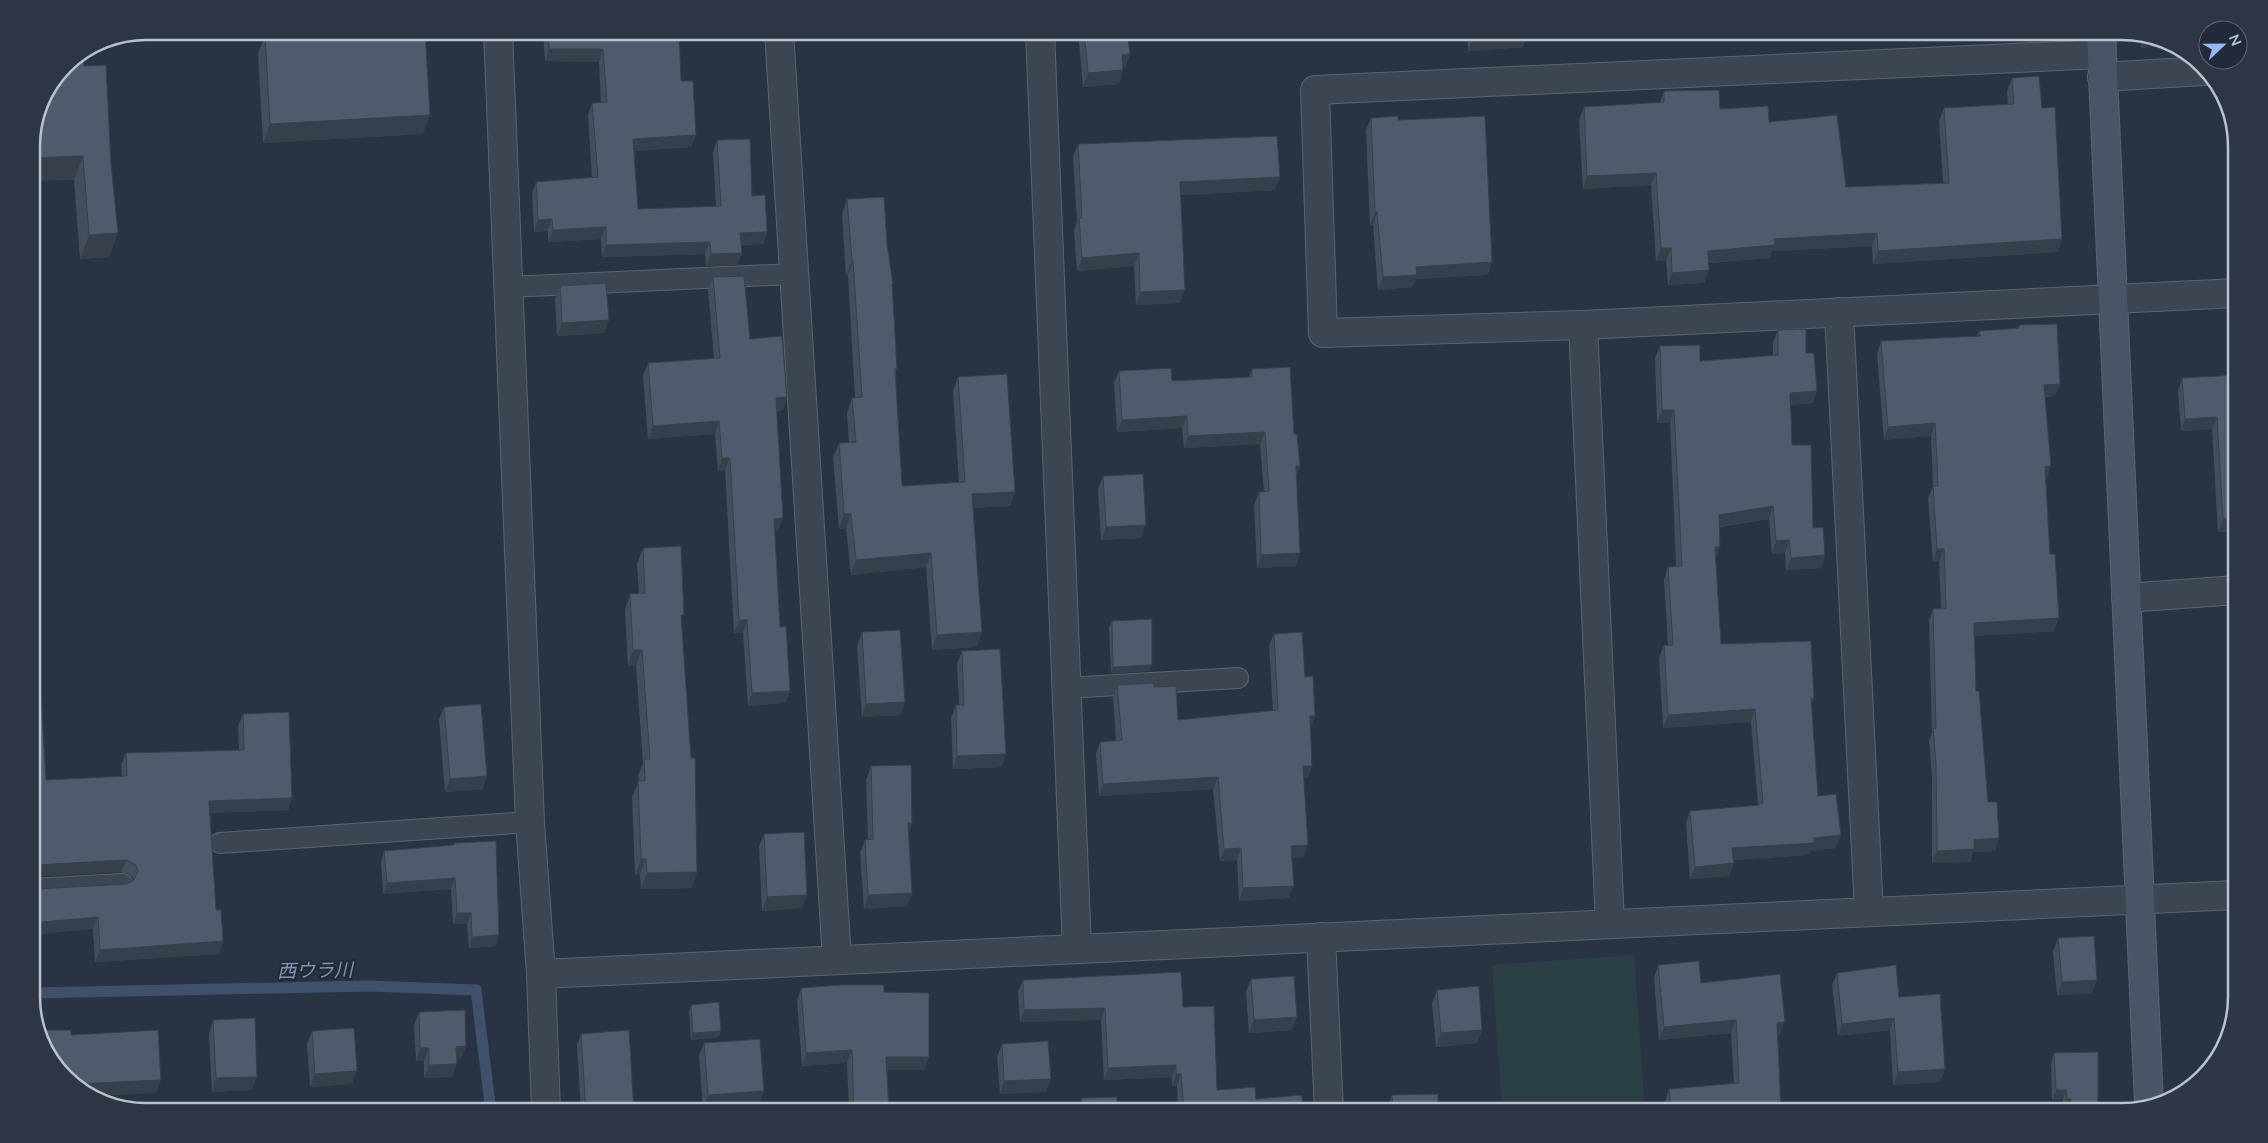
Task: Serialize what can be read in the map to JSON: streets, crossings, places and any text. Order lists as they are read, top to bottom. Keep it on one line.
{"water":["西ウラ川"],"north":"right"}
